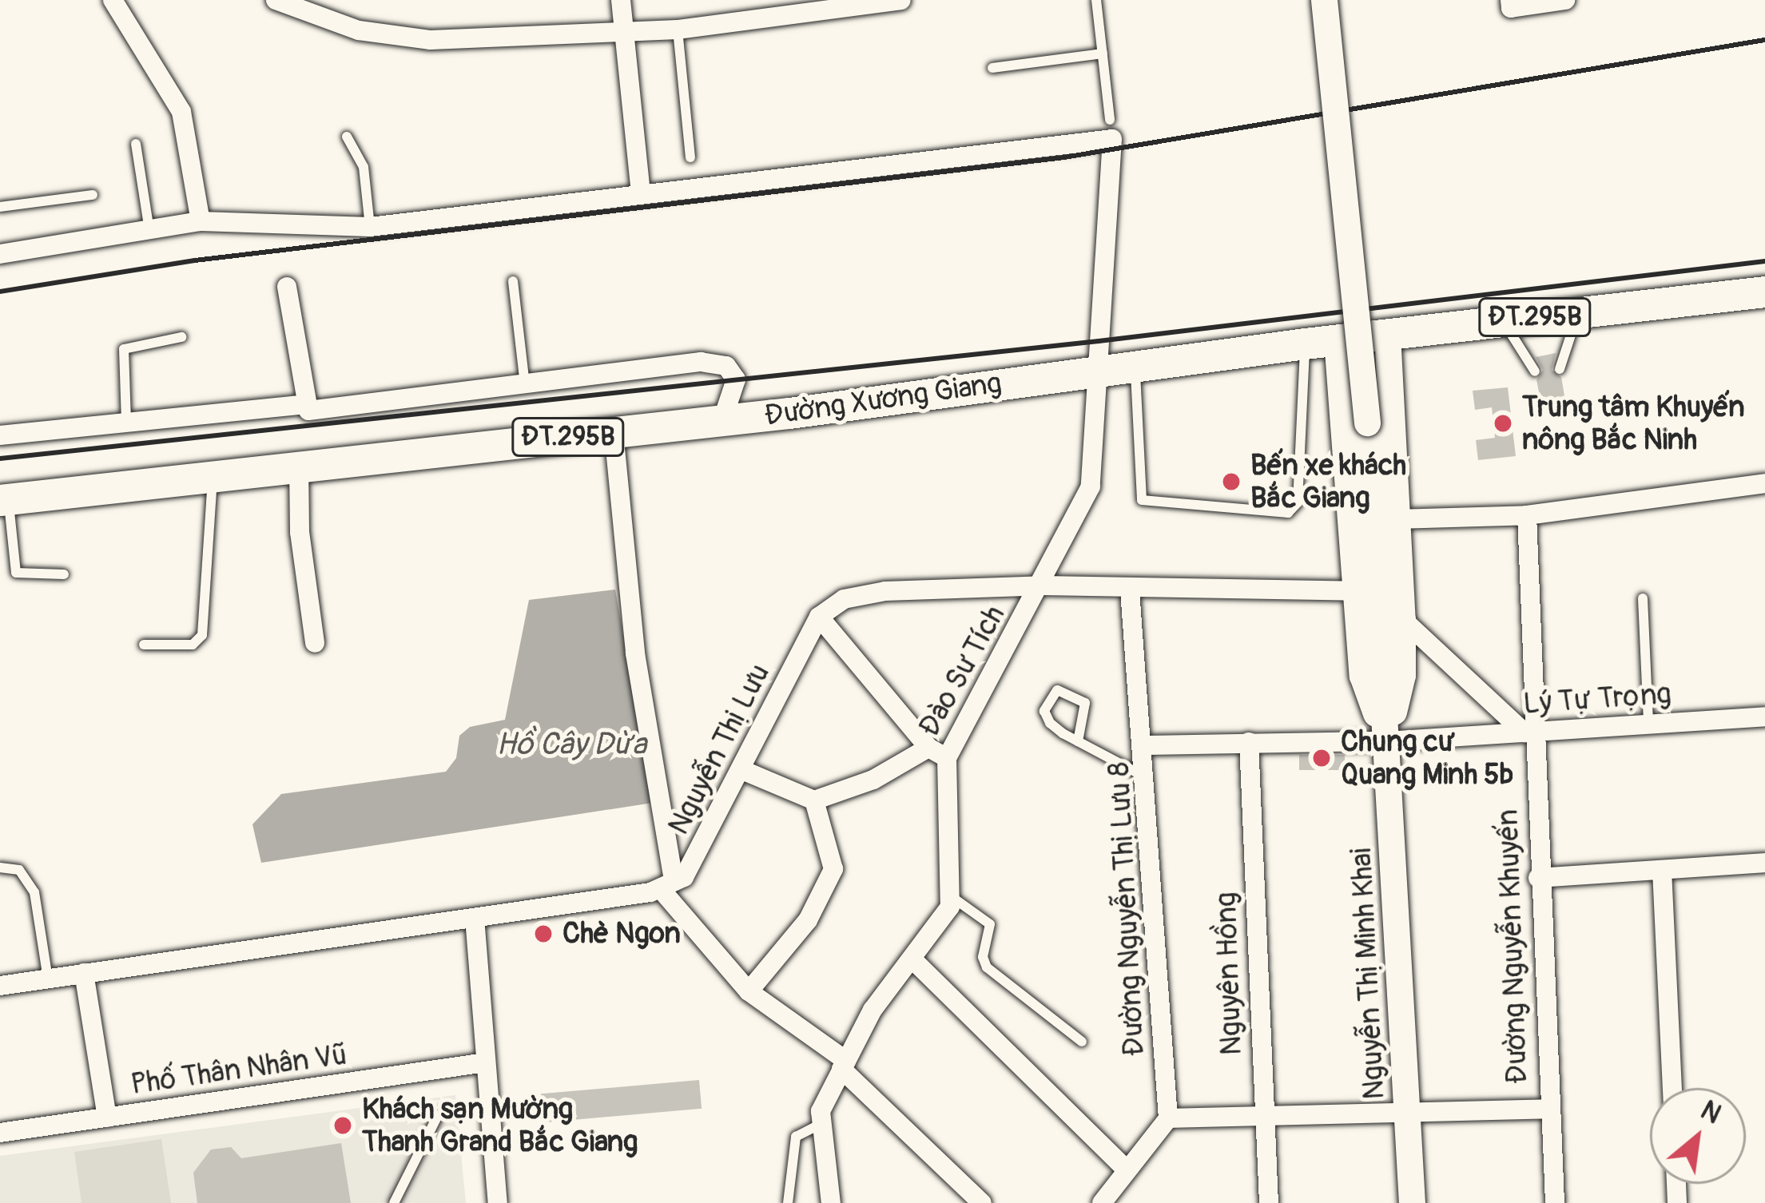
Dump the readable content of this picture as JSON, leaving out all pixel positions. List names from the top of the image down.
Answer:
{
  "streets": {
    "main road": ["ĐT.295B", "Đường Xương Giang", "Nguyễn Thị Minh Khai"],
    "street": [
      "Đào Sư Tích",
      "Lý Tự Trọng",
      "Nguyễn Thị Lưu",
      "Đường Nguyễn Thị Lưu 8",
      "Đường Nguyễn Khuyến",
      "Nguyên Hồng",
      "Phố Thân Nhân Vũ"
    ]
  },
  "crossings": [
    ["Đường Xương Giang", "Đào Sư Tích"],
    ["Lý Tự Trọng", "Đường Nguyễn Thị Lưu 8"],
    ["Lý Tự Trọng", "Đường Nguyễn Khuyến"],
    ["Lý Tự Trọng", "Nguyên Hồng"],
    ["Lý Tự Trọng", "Nguyễn Thị Minh Khai"]
  ],
  "water": ["Hồ Cây Dừa"],
  "places": [
    "Trung tâm Khuyến nông Bắc Ninh",
    "Bến xe khách Bắc Giang",
    "Chung cư Quang Minh 5b",
    "Chè Ngon",
    "Khách sạn Mường Thanh Grand Bắc Giang"
  ],
  "north": "top right"
}
